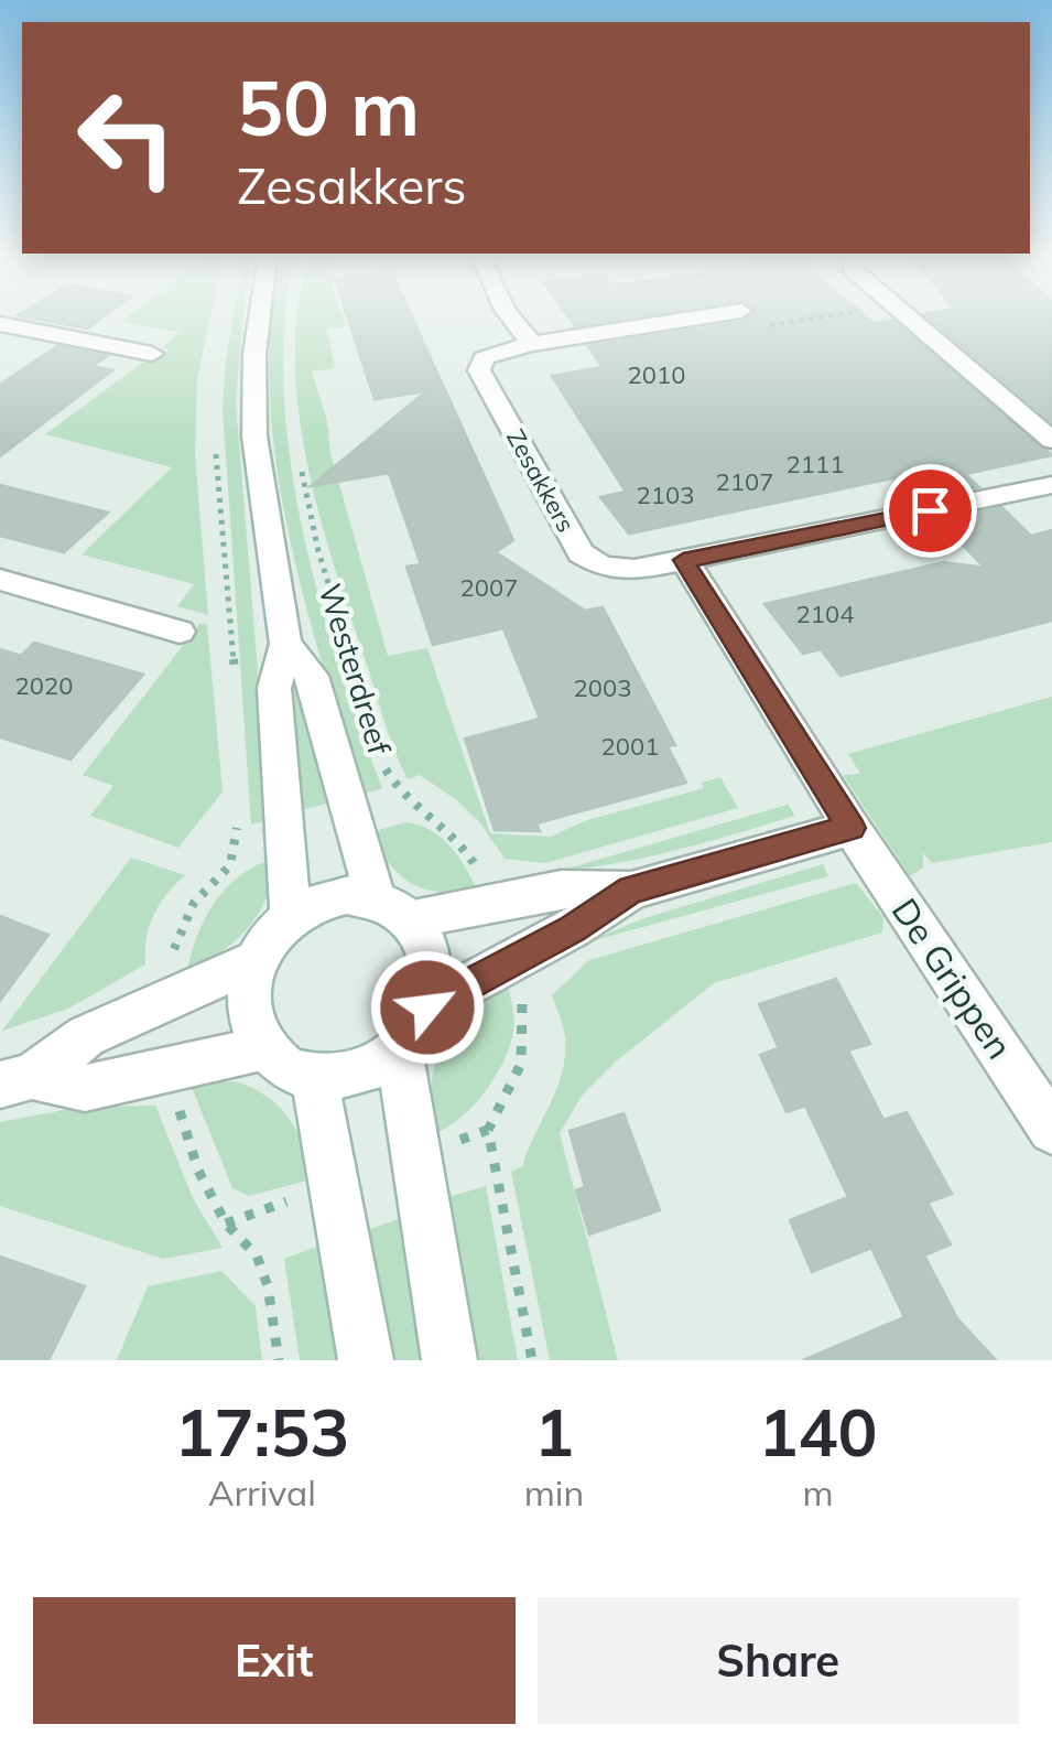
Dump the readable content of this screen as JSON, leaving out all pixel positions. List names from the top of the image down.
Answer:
{
  "streets": {
    "street": ["Zesakkers", "Westerdreef", "De Grippen"]
  },
  "house_numbers": [
    "2010",
    "2111",
    "2107",
    "2103",
    "2007",
    "2104",
    "2020",
    "2003",
    "2001"
  ],
  "page": {
    "turn": ["50 m", "Zesakkers"],
    "eta": [
      "17:53",
      "Arrival",
      "1",
      "min",
      "140",
      "m"
    ],
    "buttons": ["Exit", "Share"]
  }
}
